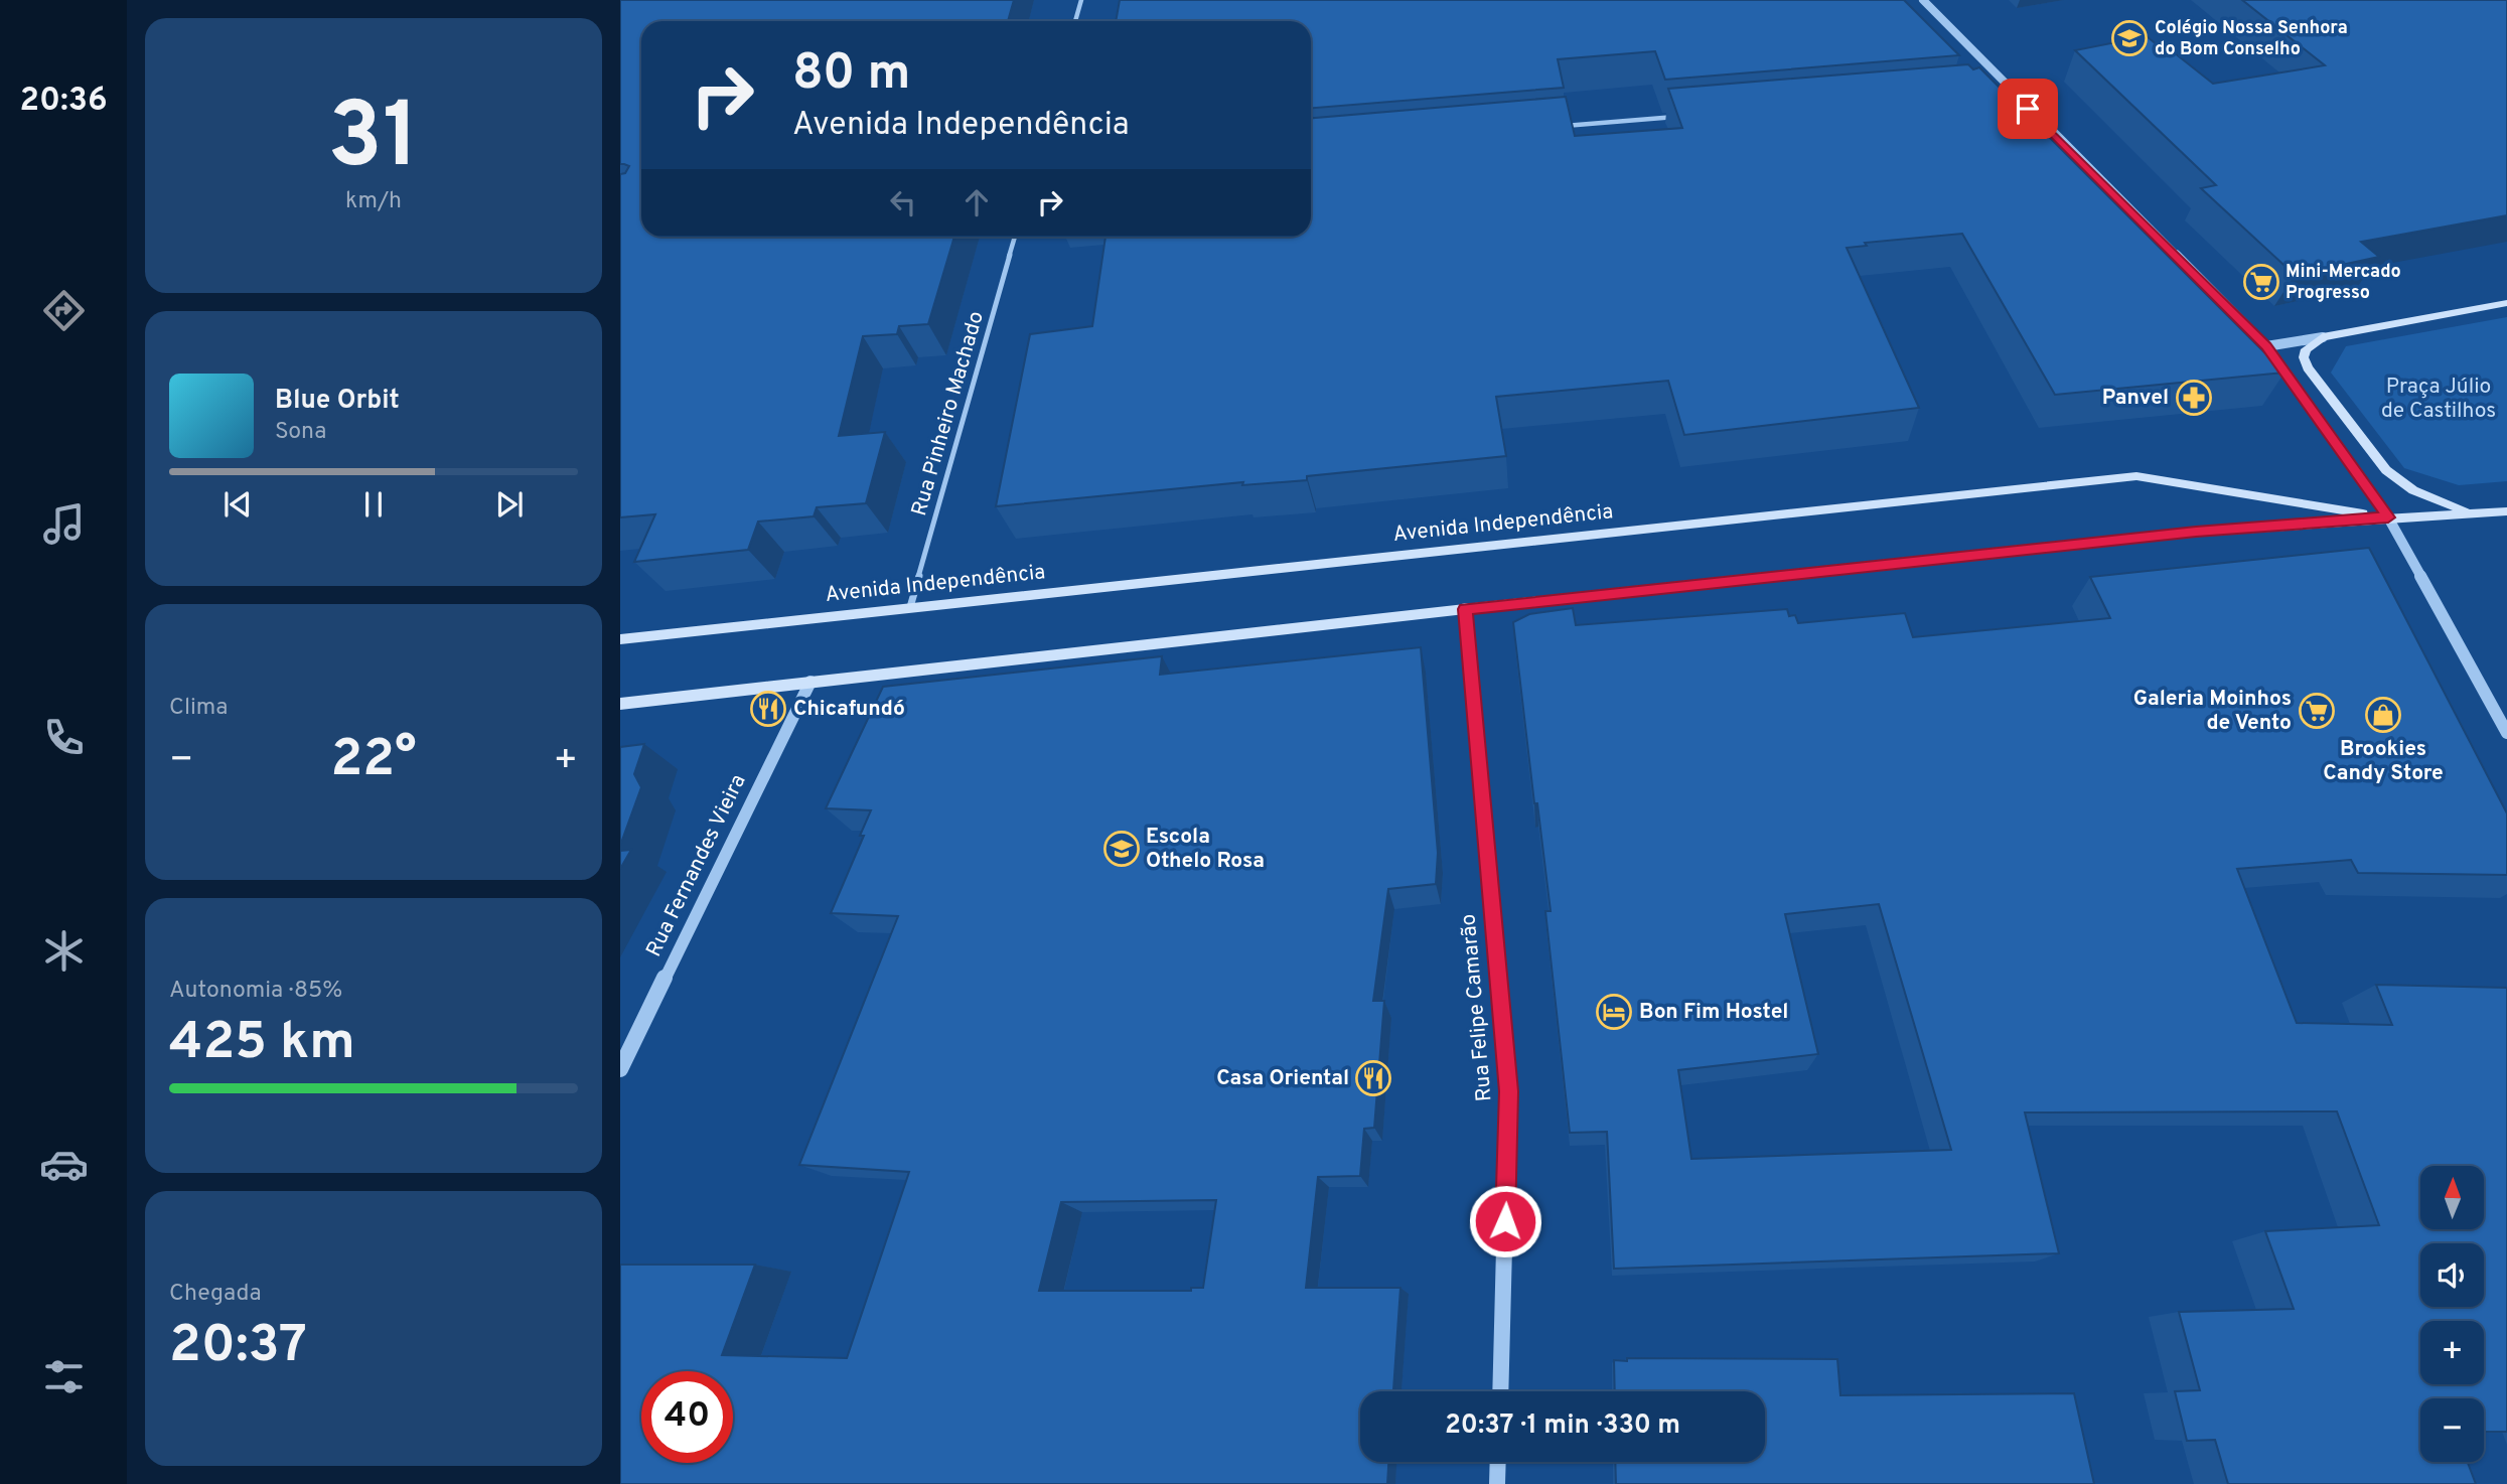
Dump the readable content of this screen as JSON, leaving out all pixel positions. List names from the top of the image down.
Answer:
{
  "streets": {
    "main road": ["Avenida Independência"],
    "street": ["Rua Pinheiro Machado", "Rua Fernandes Vieira", "Rua Felipe Camarão"]
  },
  "crossings": [
    ["Rua Pinheiro Machado", "Avenida Independência"],
    ["Avenida Independência", "Rua Fernandes Vieira"],
    ["Avenida Independência", "Rua Felipe Camarão"]
  ],
  "parks": ["Praça Júlio de Castilhos"],
  "places": {
    "school or university": ["Colégio Nossa Senhora do Bom Conselho", "Escola Othelo Rosa"],
    "supermarket": ["Mini-Mercado Progresso", "Galeria Moinhos de Vento"],
    "pharmacy": ["Panvel"],
    "restaurant": ["Chicafundó", "Casa Oriental"],
    "shop": ["Brookies Candy Store"],
    "hotel": ["Bon Fim Hostel"]
  },
  "north": "top",
  "page": {
    "tabs": "20:36",
    "tile": [
      ["31", "km/h"],
      "Clima",
      ["Autonomia · 85%", "425 km"],
      ["Chegada", "20:37"]
    ],
    "turn": ["80 m", "Avenida Independência"],
    "song": ["Blue Orbit", "Sona"],
    "heat": ["−", "22°", "+"],
    "map_buttons": ["+", "−"],
    "limit": "40",
    "trip": "20:37 · 1 min · 330 m"
  }
}
